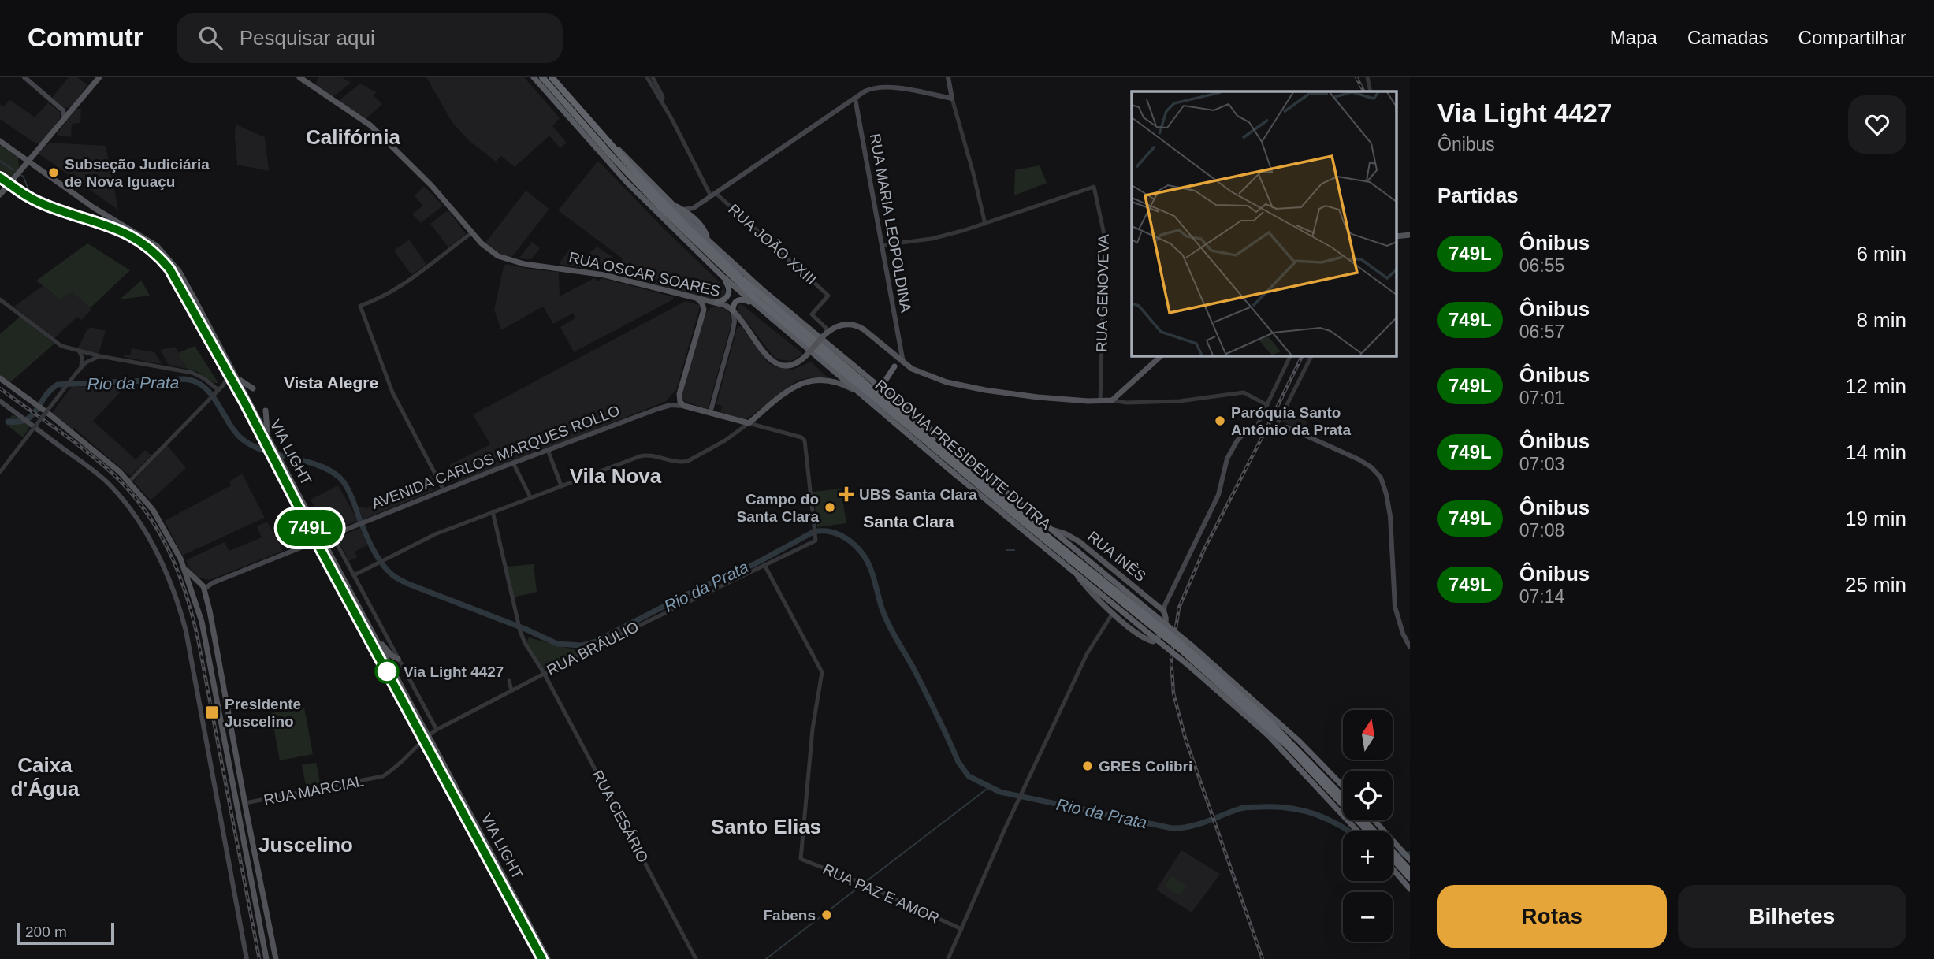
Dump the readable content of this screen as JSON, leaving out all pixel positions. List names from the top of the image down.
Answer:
{
  "streets": {
    "highway": ["RUA MARIA LEOPOLDINA", "RODOVIA PRESIDENTE DUTRA"],
    "main road": [
      "RUA OSCAR SOARES",
      "VIA LIGHT",
      "AVENIDA CARLOS MARQUES ROLLO",
      "RUA INÊS"
    ],
    "street": [
      "RUA JOÃO XXIII",
      "RUA GENOVEVA",
      "RUA BRÁULIO",
      "RUA MARCIAL",
      "RUA CESÁRIO",
      "RUA PAZ E AMOR"
    ]
  },
  "crossings": [
    ["RUA JOÃO XXIII", "RUA OSCAR SOARES"],
    ["RUA BRÁULIO", "RUA MARCIAL"],
    ["RUA BRÁULIO", "RUA CESÁRIO"],
    ["RUA BRÁULIO", "RUA PAZ E AMOR"]
  ],
  "districts": [
    "Califórnia",
    "Vista Alegre",
    "Vila Nova",
    "Santa Clara",
    "Caixa d'Água",
    "Santo Elias",
    "Juscelino"
  ],
  "water": ["Rio da Prata"],
  "places": {
    "other": [
      "Subseção Judiciária de Nova Iguaçu",
      "Paróquia Santo Antônio da Prata",
      "Campo do Santa Clara",
      "Via Light 4427",
      "GRES Colibri",
      "Fabens"
    ],
    "health": ["UBS Santa Clara"],
    "transit": ["Presidente Juscelino"]
  },
  "lines": ["bus line 749L"],
  "scale_bar": "200 m",
  "north": "top",
  "page": {
    "header": "Commutr",
    "search": "Pesquisar aqui",
    "nav": ["Mapa", "Camadas", "Compartilhar"],
    "on_map": "749L",
    "heading": [
      ["Via Light 4427", "Ônibus"],
      "Partidas"
    ],
    "list": [
      {
        "mark": "749L",
        "name": "Ônibus",
        "note": "06:55",
        "value": "6 min"
      },
      {
        "mark": "749L",
        "name": "Ônibus",
        "note": "06:57",
        "value": "8 min"
      },
      {
        "mark": "749L",
        "name": "Ônibus",
        "note": "07:01",
        "value": "12 min"
      },
      {
        "mark": "749L",
        "name": "Ônibus",
        "note": "07:03",
        "value": "14 min"
      },
      {
        "mark": "749L",
        "name": "Ônibus",
        "note": "07:08",
        "value": "19 min"
      },
      {
        "mark": "749L",
        "name": "Ônibus",
        "note": "07:14",
        "value": "25 min"
      }
    ],
    "map_buttons": ["+", "−"],
    "buttons": ["Rotas", "Bilhetes"],
    "scale": "200 m"
  }
}
